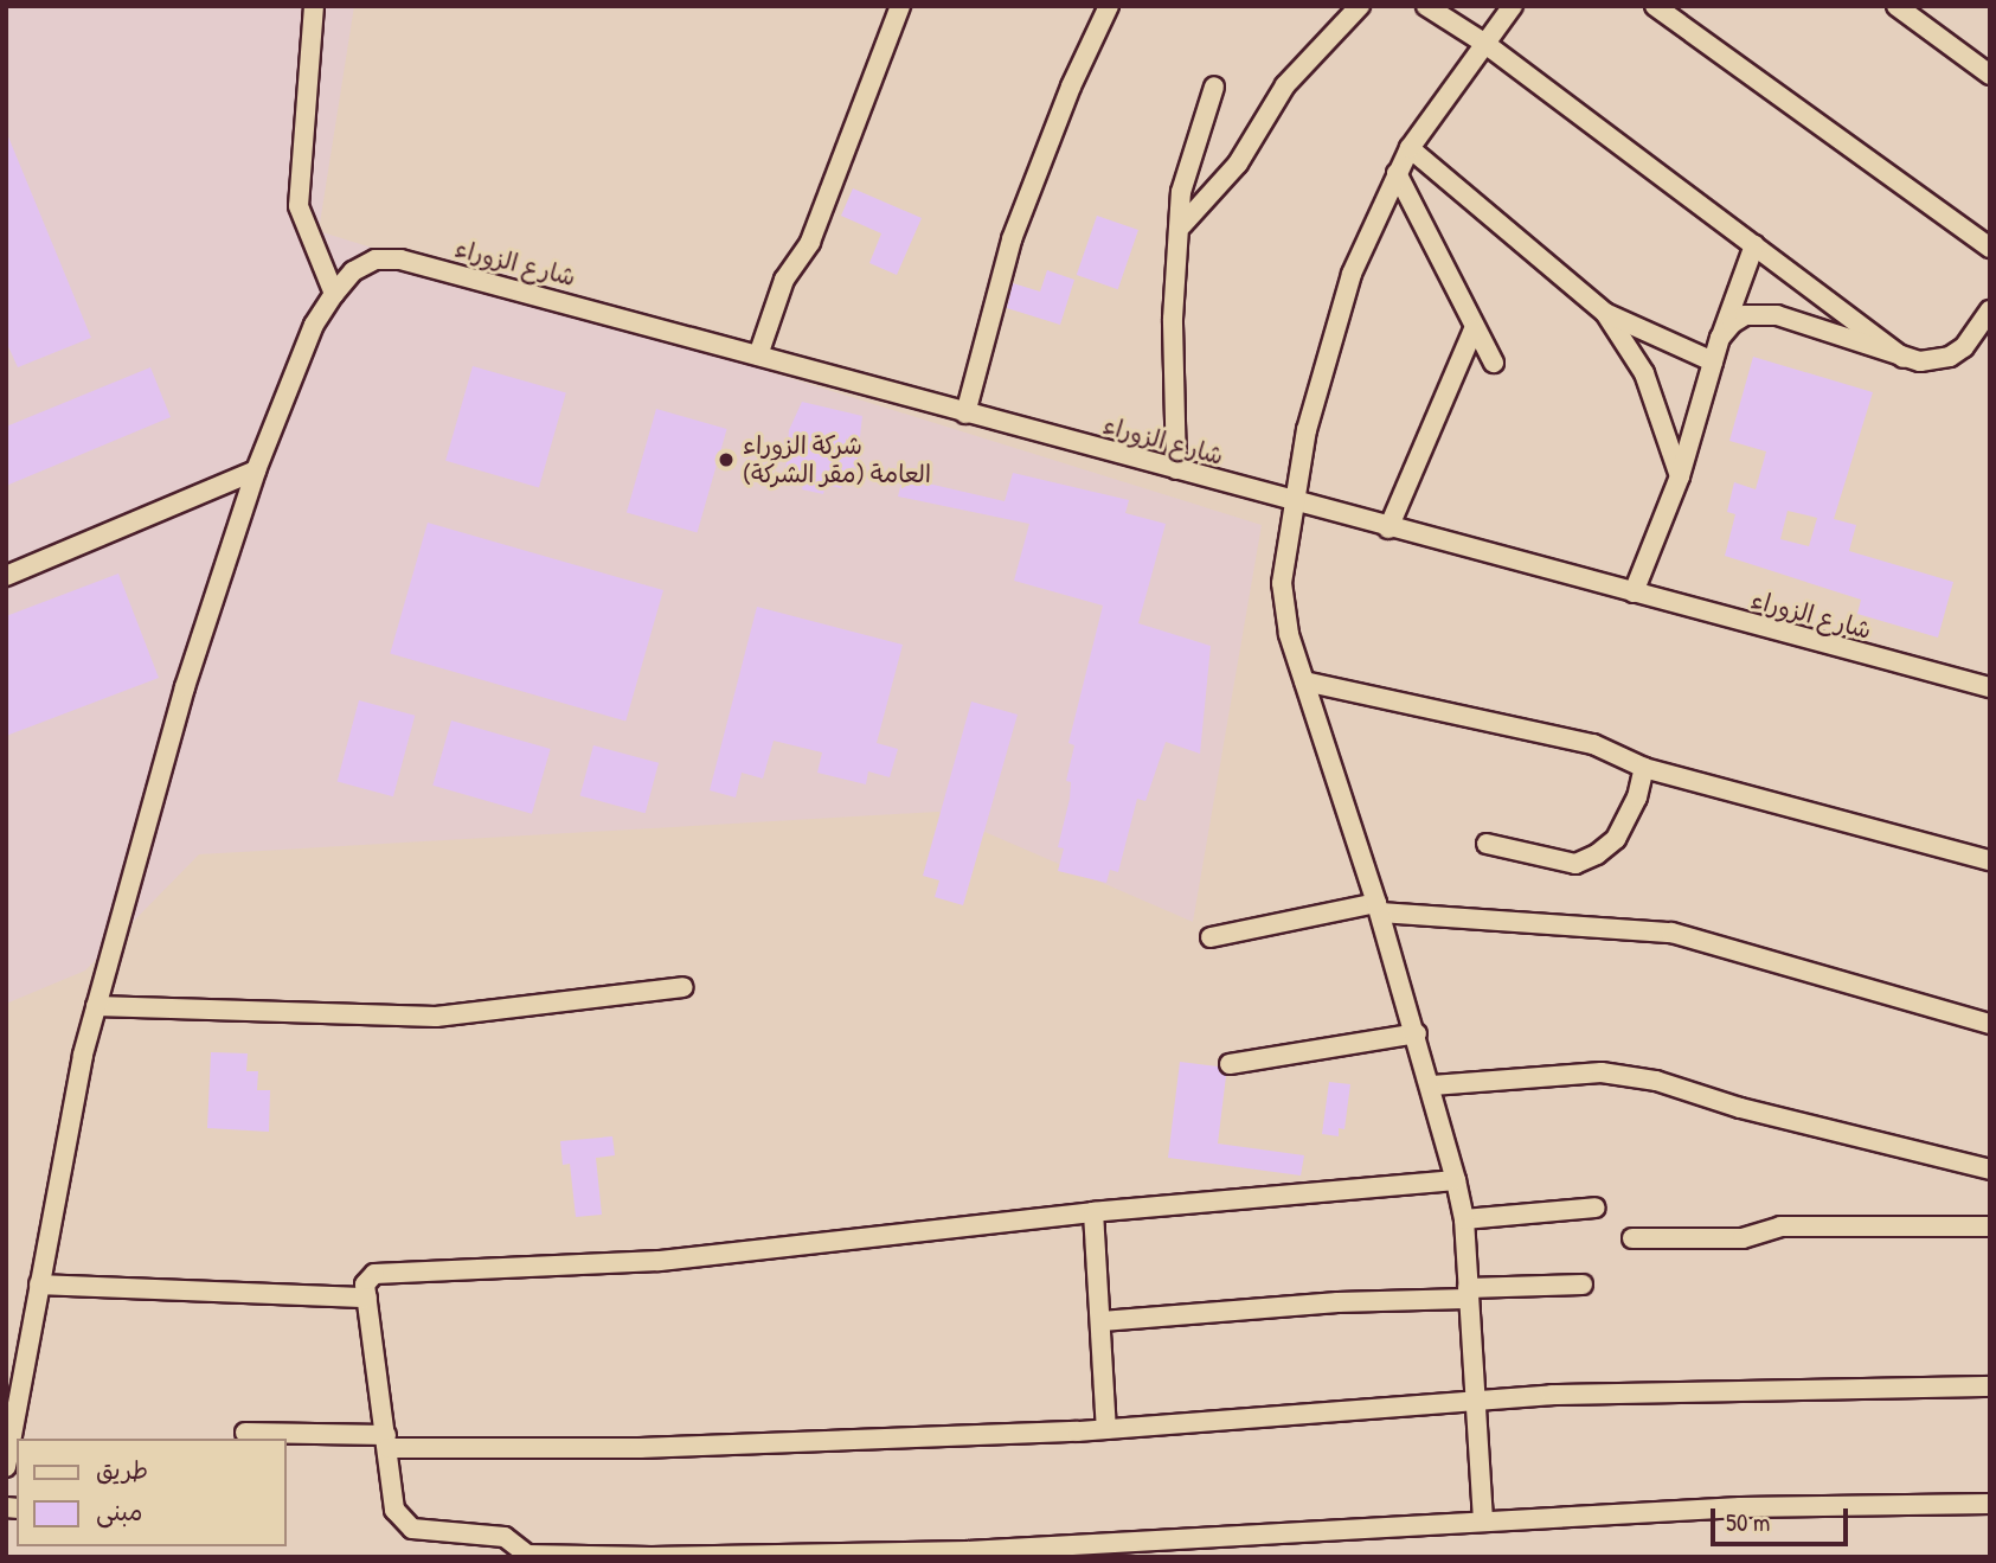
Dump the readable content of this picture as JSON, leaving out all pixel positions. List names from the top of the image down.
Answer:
{
  "streets": {
    "street": ["شارع الزوراء"]
  },
  "places": ["شركة الزوراء العامة (مقر الشركة)"],
  "legend": ["طريق", "مبنى"],
  "scale_bar": "50 m"
}
